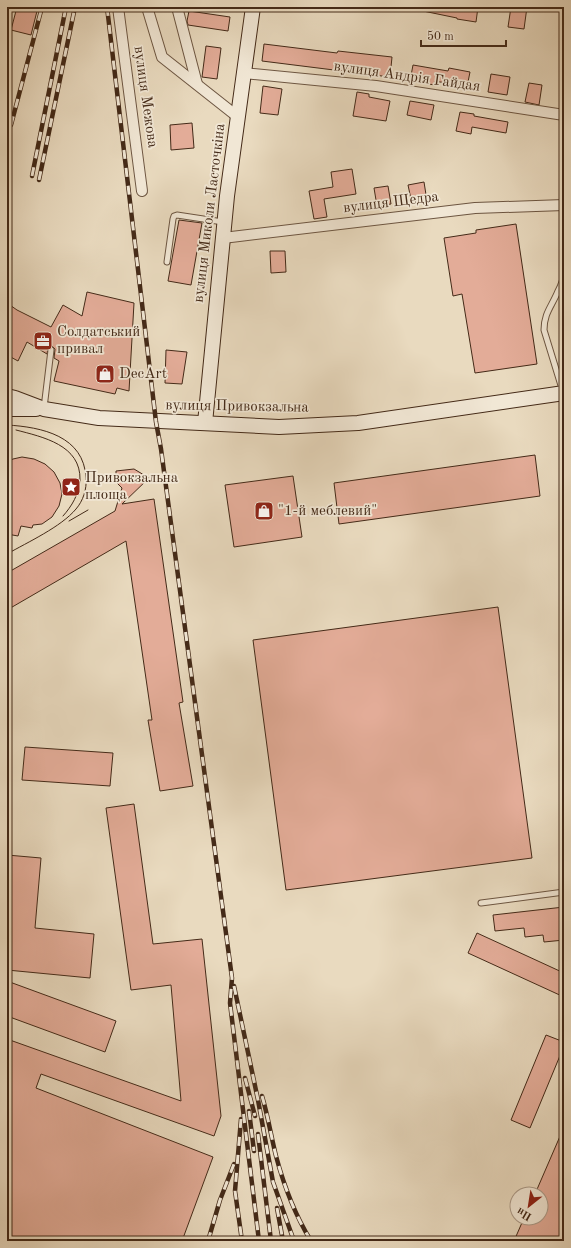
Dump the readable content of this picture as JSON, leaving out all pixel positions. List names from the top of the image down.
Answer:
{
  "streets": {
    "main road": ["вулиця Миколи Ласточкіна", "вулиця Привокзальна"],
    "street": ["вулиця Андрія Гайдая", "вулиця Межова", "вулиця Щедра"]
  },
  "crossings": [
    ["вулиця Андрія Гайдая", "вулиця Миколи Ласточкіна"],
    ["вулиця Щедра", "вулиця Миколи Ласточкіна"],
    ["вулиця Миколи Ласточкіна", "вулиця Привокзальна"]
  ],
  "places": {
    "office": ["Солдатський привал"],
    "shop": ["DecArt", "\"1-й меблевий\""],
    "place": ["Привокзальна площа"]
  },
  "scale_bar": "50 m",
  "north": "bottom left"
}
